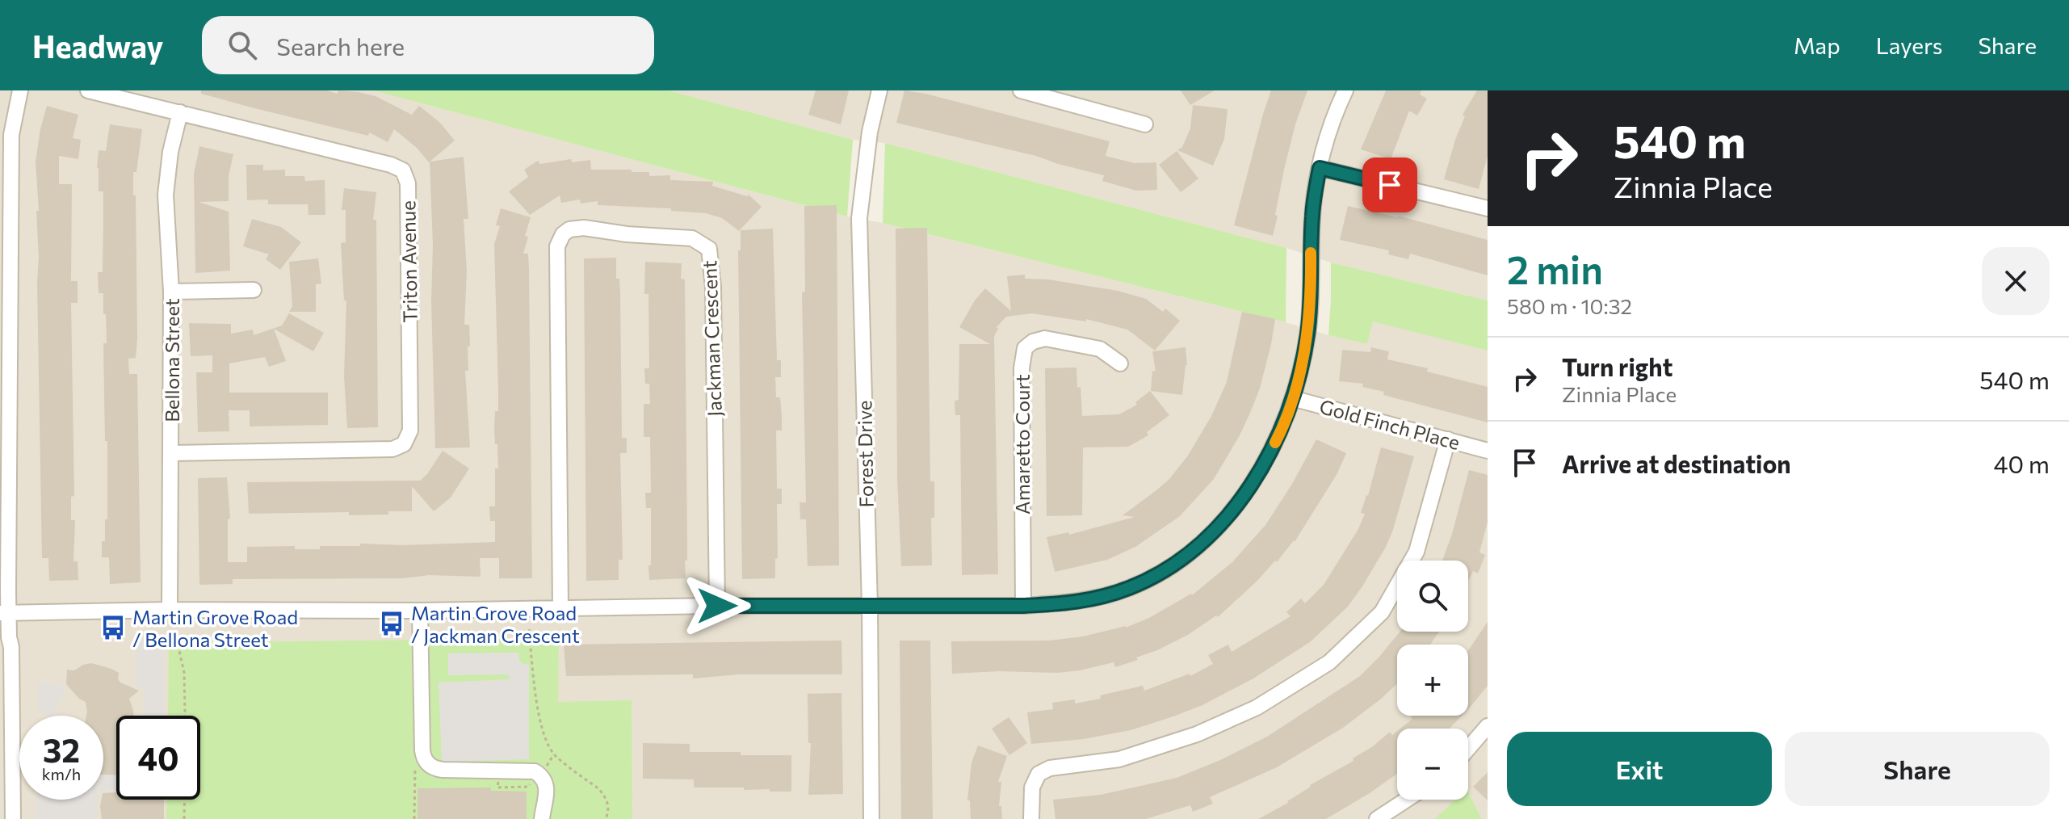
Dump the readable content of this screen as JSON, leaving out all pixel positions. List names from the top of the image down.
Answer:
{
  "streets": {
    "street": [
      "Triton Avenue",
      "Jackman Crescent",
      "Bellona Street",
      "Gold Finch Place",
      "Amaretto Court",
      "Forest Drive"
    ]
  },
  "crossings": [
    ["Triton Avenue", "Bellona Street"]
  ],
  "places": {
    "bus stop": ["Martin Grove Road / Jackman Crescent", "Martin Grove Road / Bellona Street"]
  },
  "page": {
    "header": "Headway",
    "search": "Search here",
    "nav": ["Map", "Layers", "Share"],
    "turn": ["540 m", "Zinnia Place"],
    "heading": ["2 min", "580 m · 10:32"],
    "list": [
      {
        "name": "Turn right",
        "note": "Zinnia Place",
        "value": "540 m"
      },
      {
        "name": "Arrive at destination",
        "value": "40 m"
      }
    ],
    "map_buttons": ["+", "−"],
    "speed": "32 km/h",
    "limit": "40",
    "buttons": ["Exit", "Share"]
  }
}
